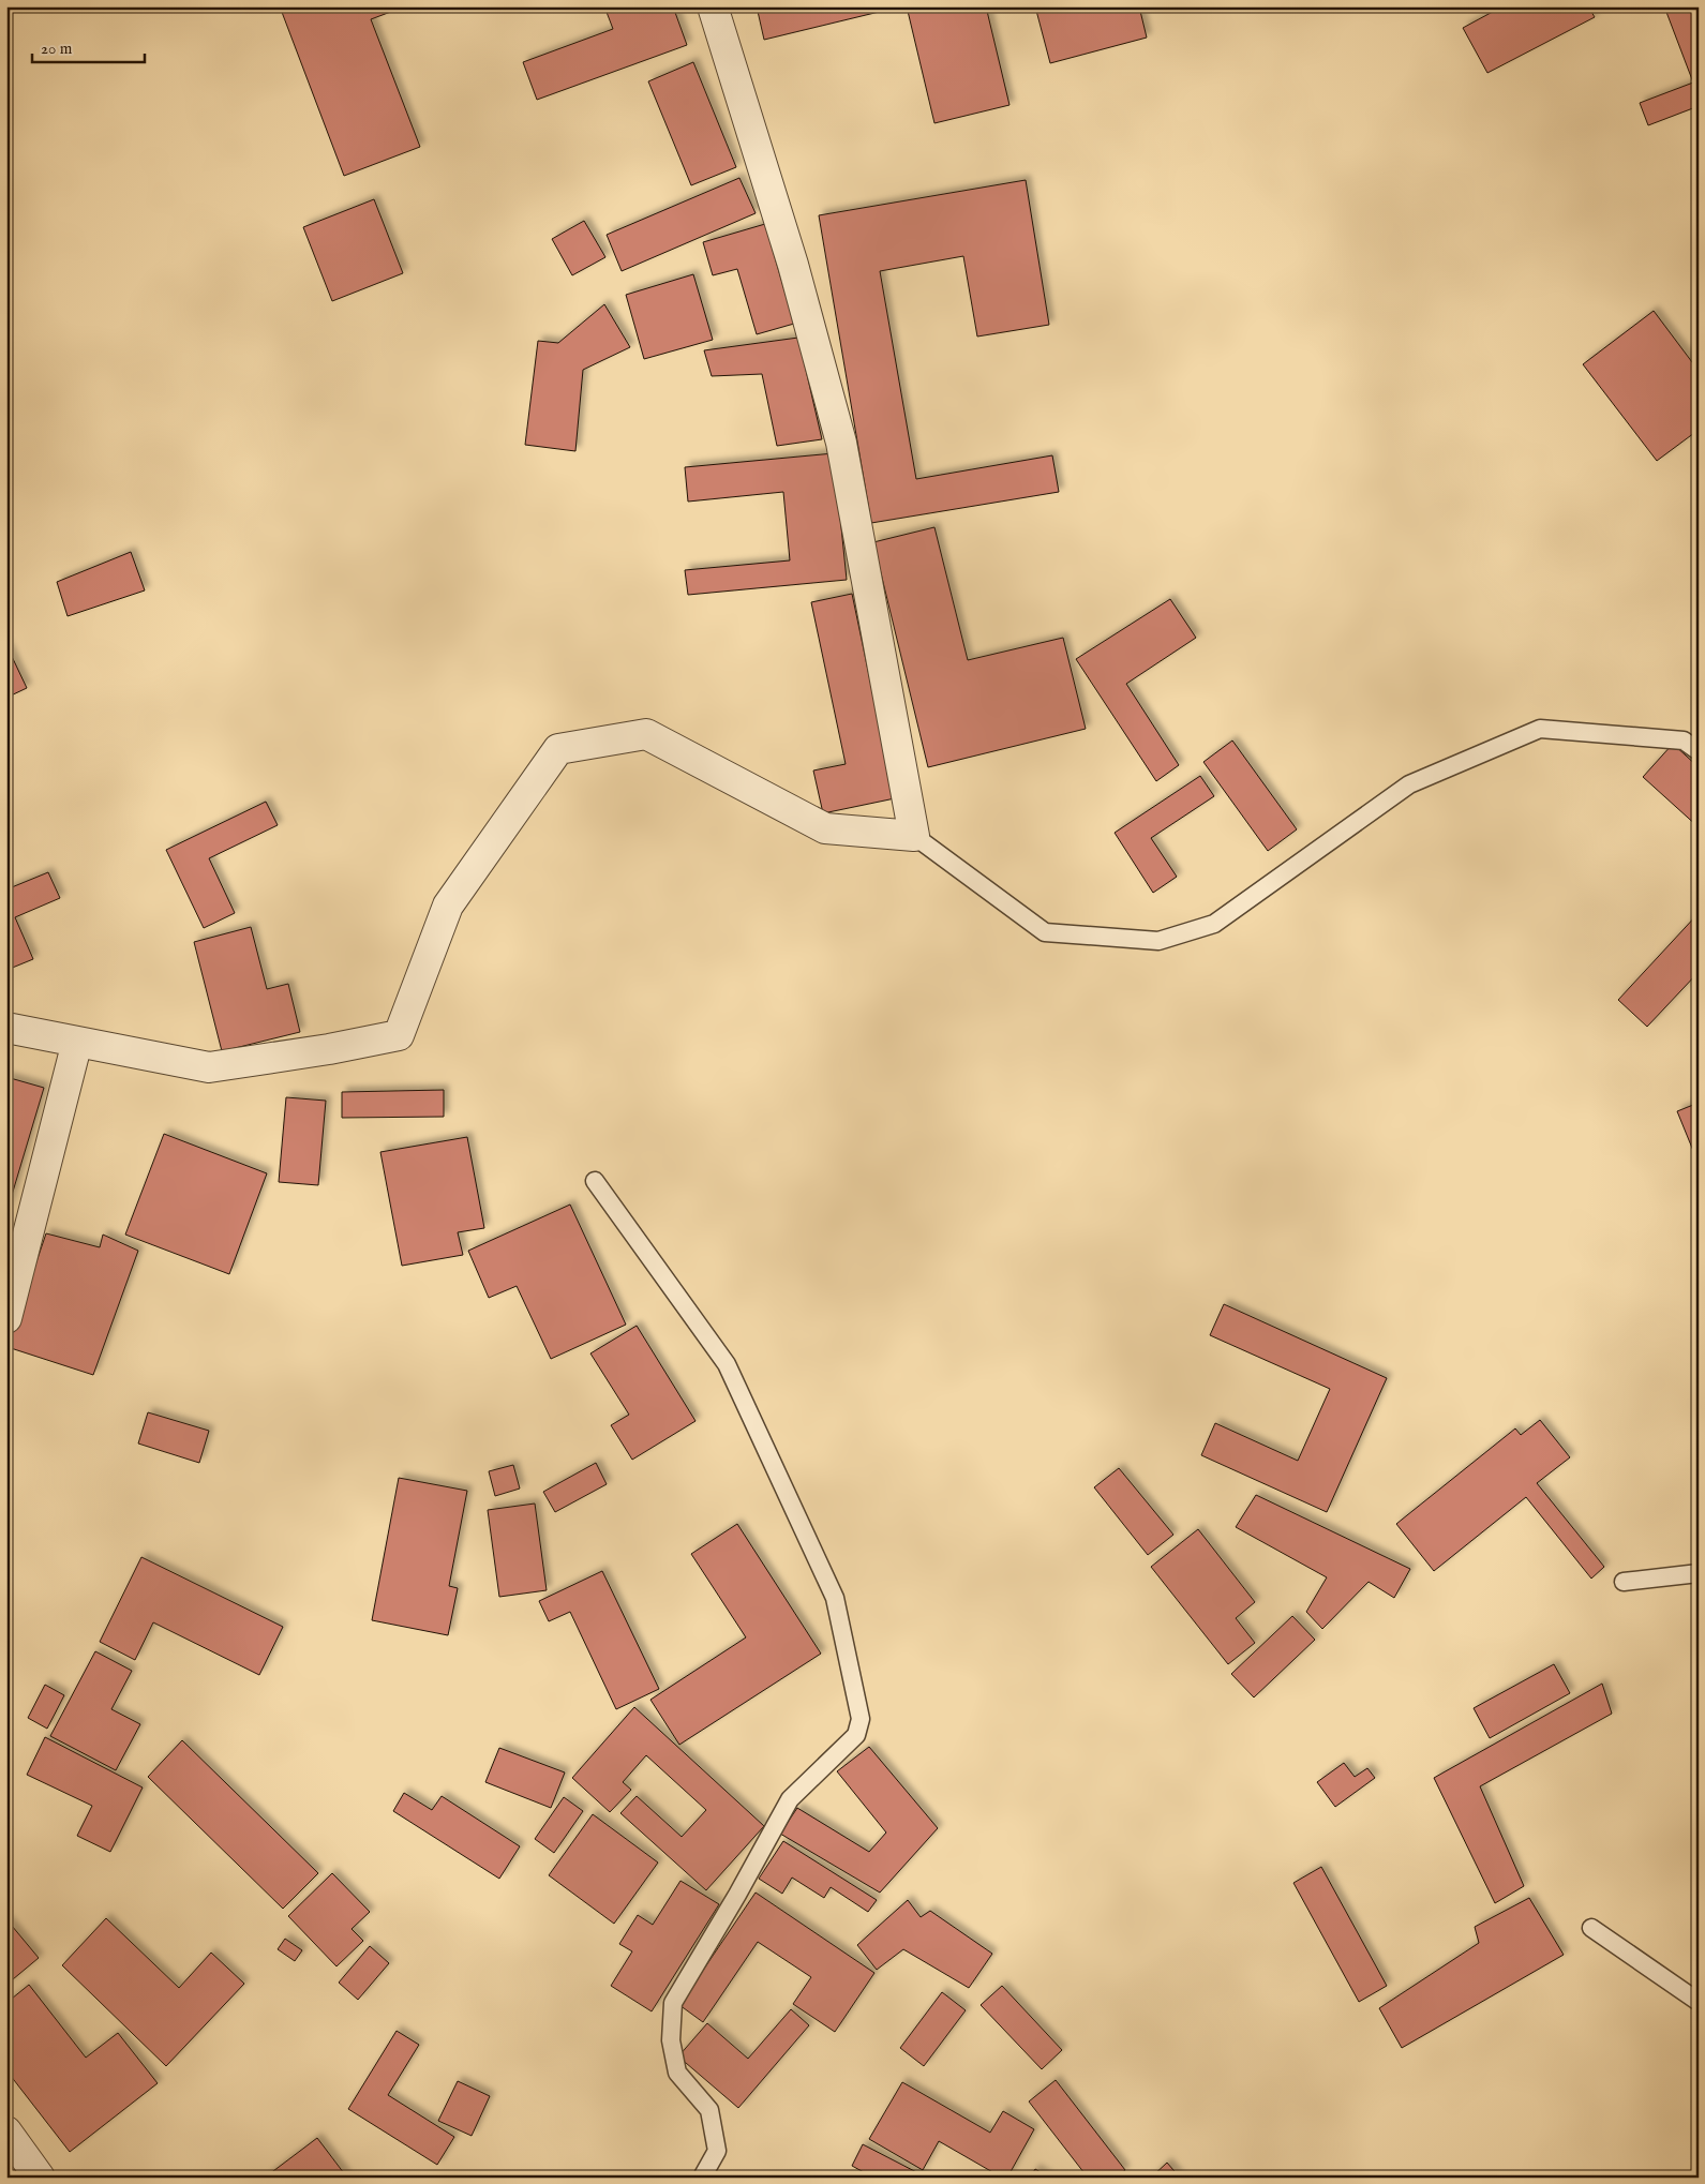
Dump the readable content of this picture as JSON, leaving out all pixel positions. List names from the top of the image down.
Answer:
{
  "scale_bar": "20 m"
}
